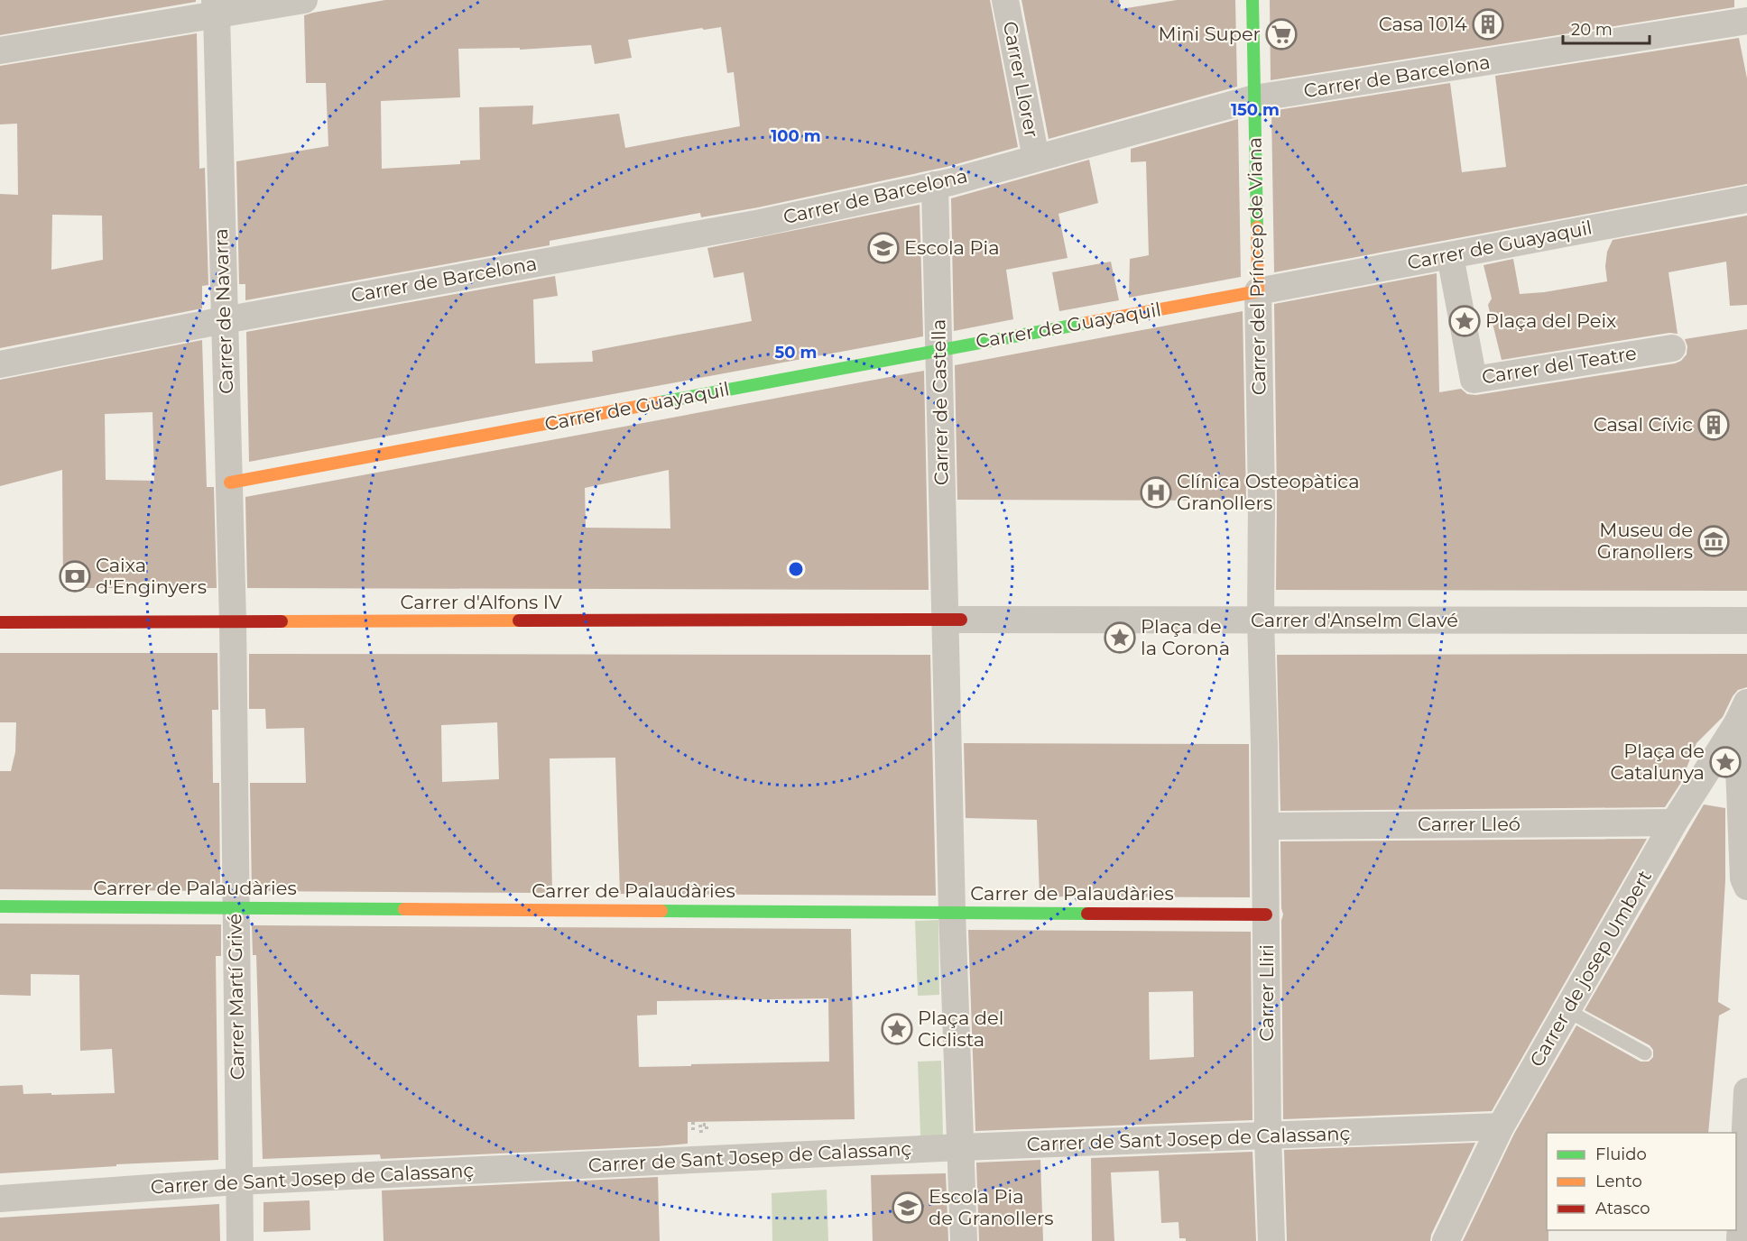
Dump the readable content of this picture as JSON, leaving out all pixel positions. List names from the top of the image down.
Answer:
{
  "streets": {
    "street": [
      "Carrer de Barcelona",
      "Carrer Llorer",
      "Carrer de Guayaquil",
      "Carrer del Príncep de Viana",
      "Carrer de Navarra",
      "Carrer del Teatre",
      "Carrer de Castella",
      "Carrer d'Alfons IV",
      "Carrer d'Anselm Clavé",
      "Carrer Lleó",
      "Carrer de Palaudàries",
      "Carrer de josep Umbert",
      "Carrer Lliri",
      "Carrer Martí Grivé",
      "Carrer de Sant Josep de Calassanç"
    ]
  },
  "crossings": [
    ["Carrer de Barcelona", "Carrer Llorer"],
    ["Carrer de Barcelona", "Carrer del Príncep de Viana"],
    ["Carrer de Barcelona", "Carrer de Navarra"],
    ["Carrer de Barcelona", "Carrer de Castella"],
    ["Carrer de Guayaquil", "Carrer del Príncep de Viana"],
    ["Carrer de Guayaquil", "Carrer de Navarra"],
    ["Carrer de Guayaquil", "Carrer del Teatre"],
    ["Carrer de Guayaquil", "Carrer de Castella"],
    ["Carrer del Príncep de Viana", "Carrer d'Anselm Clavé"],
    ["Carrer del Príncep de Viana", "Carrer Lliri"],
    ["Carrer de Navarra", "Carrer d'Alfons IV"],
    ["Carrer de Navarra", "Carrer Martí Grivé"],
    ["Carrer de Castella", "Carrer d'Alfons IV"],
    ["Carrer de Castella", "Carrer d'Anselm Clavé"],
    ["Carrer de Castella", "Carrer de Palaudàries"],
    ["Carrer de Castella", "Carrer de Sant Josep de Calassanç"],
    ["Carrer d'Alfons IV", "Carrer d'Anselm Clavé"],
    ["Carrer d'Alfons IV", "Carrer Martí Grivé"],
    ["Carrer d'Anselm Clavé", "Carrer Lliri"],
    ["Carrer Lleó", "Carrer de josep Umbert"],
    ["Carrer Lleó", "Carrer Lliri"],
    ["Carrer de Palaudàries", "Carrer Lliri"],
    ["Carrer de Palaudàries", "Carrer Martí Grivé"],
    ["Carrer de josep Umbert", "Carrer de Sant Josep de Calassanç"],
    ["Carrer Lliri", "Carrer de Sant Josep de Calassanç"],
    ["Carrer Martí Grivé", "Carrer de Sant Josep de Calassanç"]
  ],
  "places": {
    "building": ["Casa 1014", "Casal Cívic"],
    "supermarket": ["Mini Super"],
    "school or university": ["Escola Pia", "Escola Pia de Granollers"],
    "place": [
      "Plaça del Peix",
      "Plaça de la Corona",
      "Plaça de Catalunya",
      "Plaça del Ciclista"
    ],
    "hospital": ["Clínica Osteopàtica Granollers"],
    "museum": ["Museu de Granollers"],
    "bank": ["Caixa d'Enginyers"]
  },
  "legend": ["Fluido", "Lento", "Atasco"],
  "scale_bar": "20 m",
  "rings": ["150 m", "100 m", "50 m"]
}
